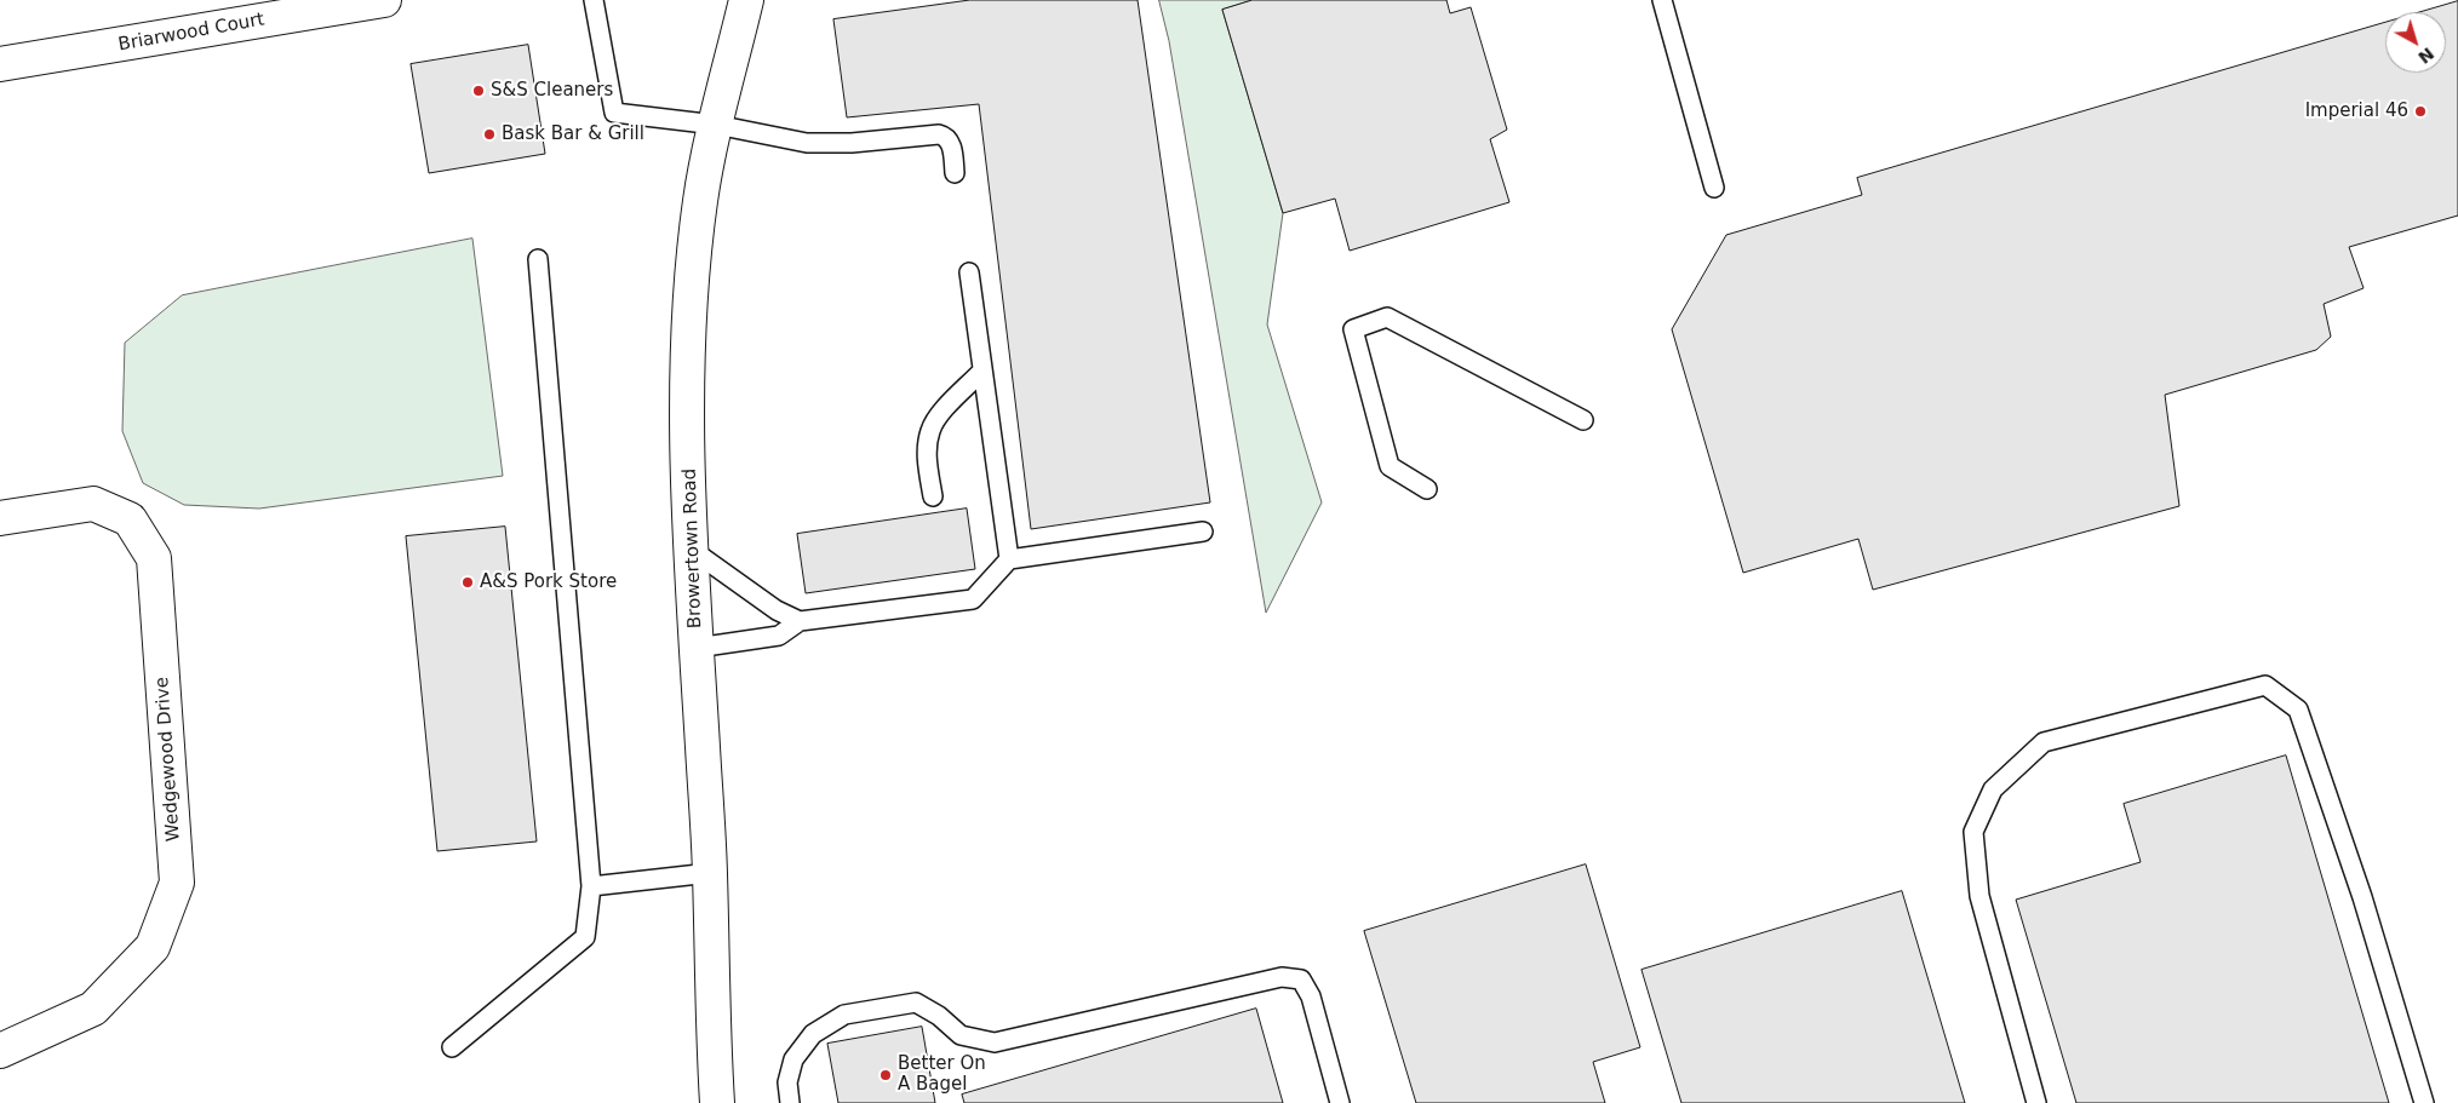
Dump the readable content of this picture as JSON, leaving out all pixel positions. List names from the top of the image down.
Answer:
{
  "streets": {
    "street": ["Briarwood Court", "Browertown Road", "Wedgewood Drive"]
  },
  "places": [
    "S&S Cleaners",
    "Imperial 46",
    "Bask Bar & Grill",
    "A&S Pork Store",
    "Better On A Bagel"
  ],
  "north": "bottom right"
}
